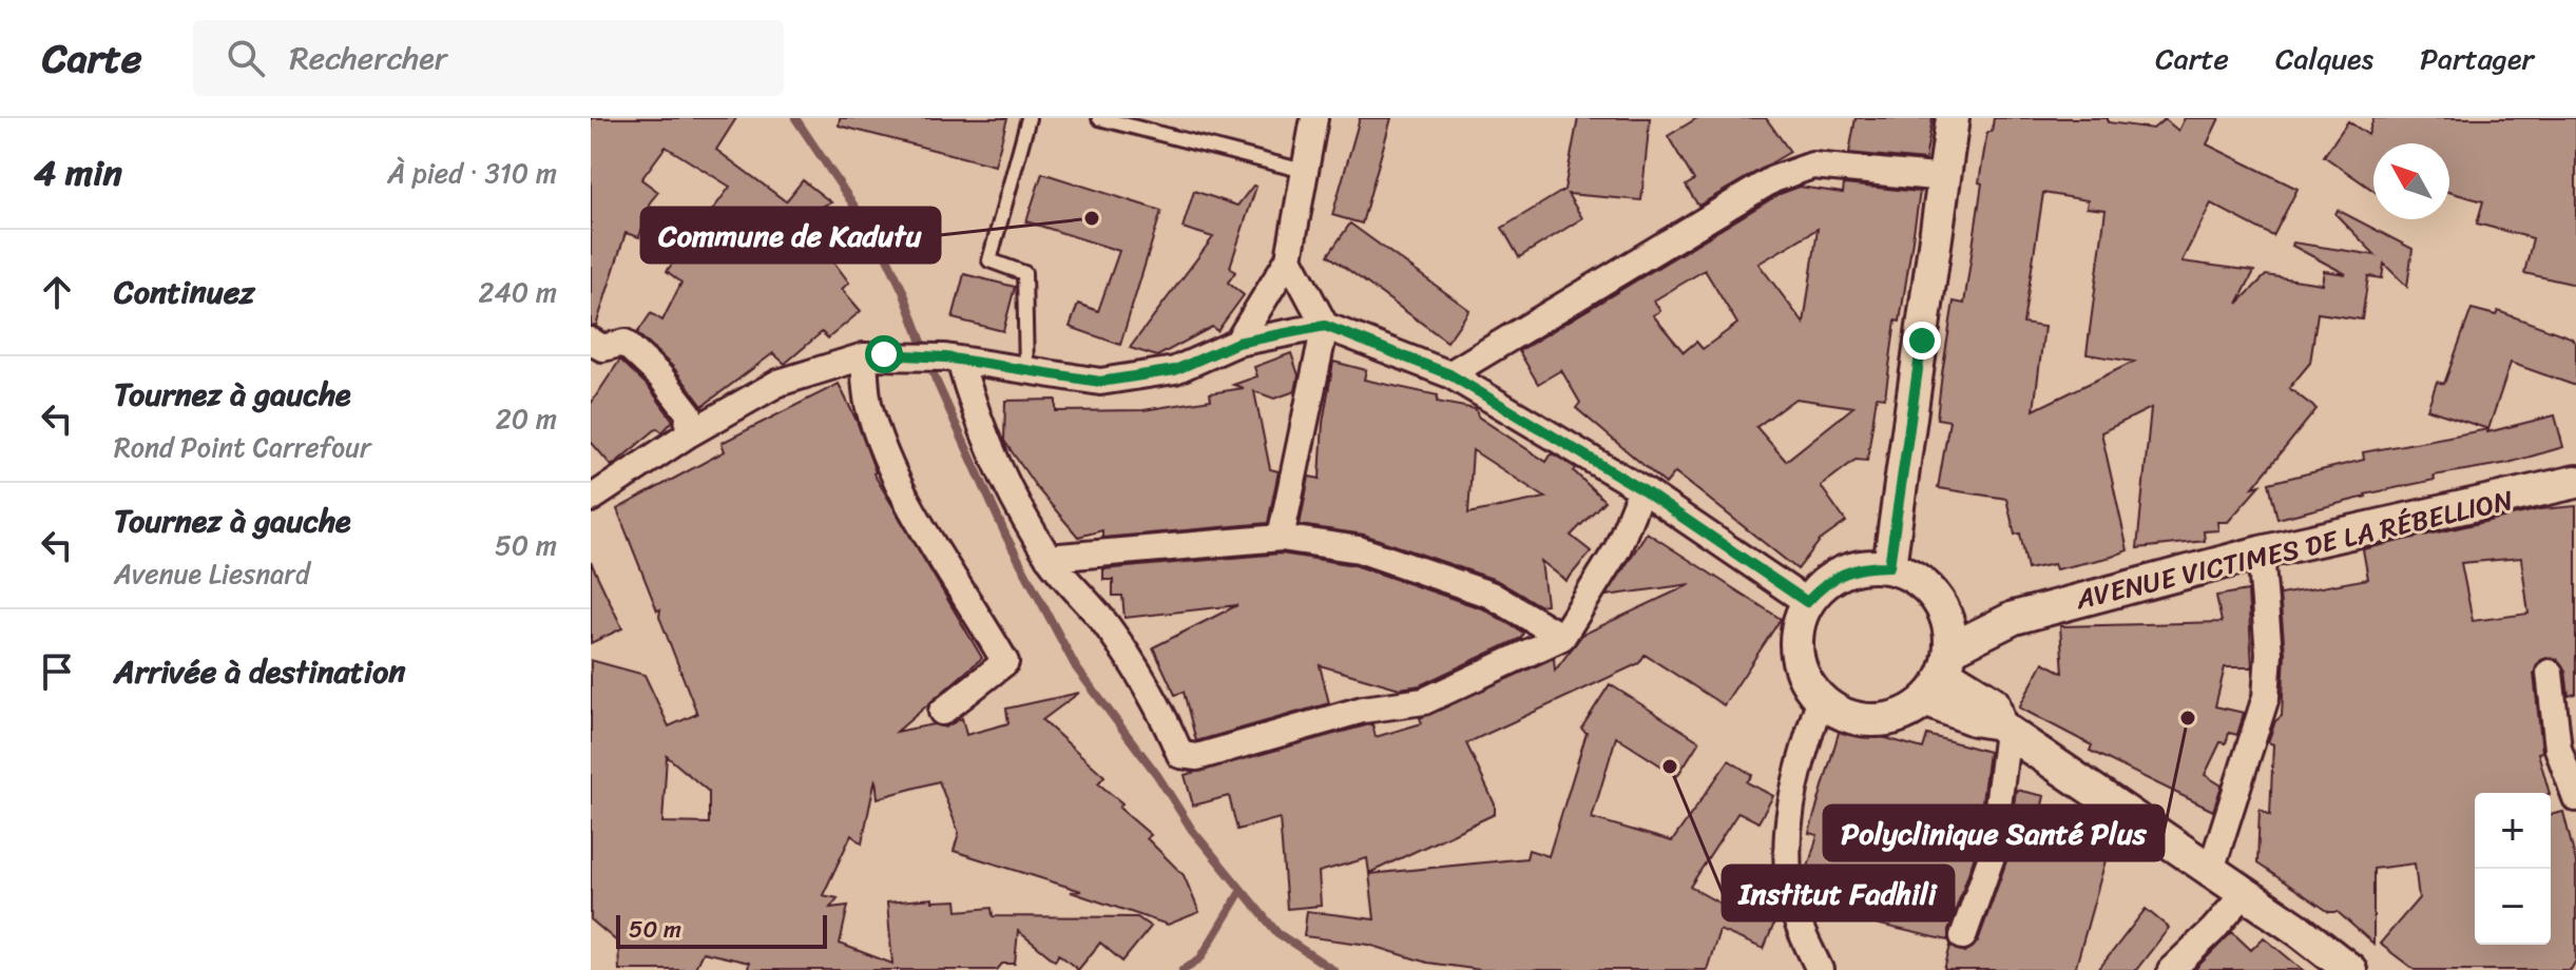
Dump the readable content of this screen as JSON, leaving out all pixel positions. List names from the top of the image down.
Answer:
{
  "streets": {
    "street": ["AVENUE VICTIMES DE LA RÉBELLION"]
  },
  "places": ["Commune de Kadutu", "Polyclinique Santé Plus", "Institut Fadhili"],
  "scale_bar": "50 m",
  "north": "top left",
  "page": {
    "header": "Carte",
    "search": "Rechercher",
    "nav": ["Carte", "Calques", "Partager"],
    "heading": ["4 min", "À pied · 310 m"],
    "list": [
      ["Continuez", "240 m"],
      ["Tournez à gauche", "Rond Point Carrefour", "20 m"],
      ["Tournez à gauche", "Avenue Liesnard", "50 m"],
      "Arrivée à destination"
    ],
    "map_buttons": ["+", "−"],
    "scale": "50 m"
  }
}
